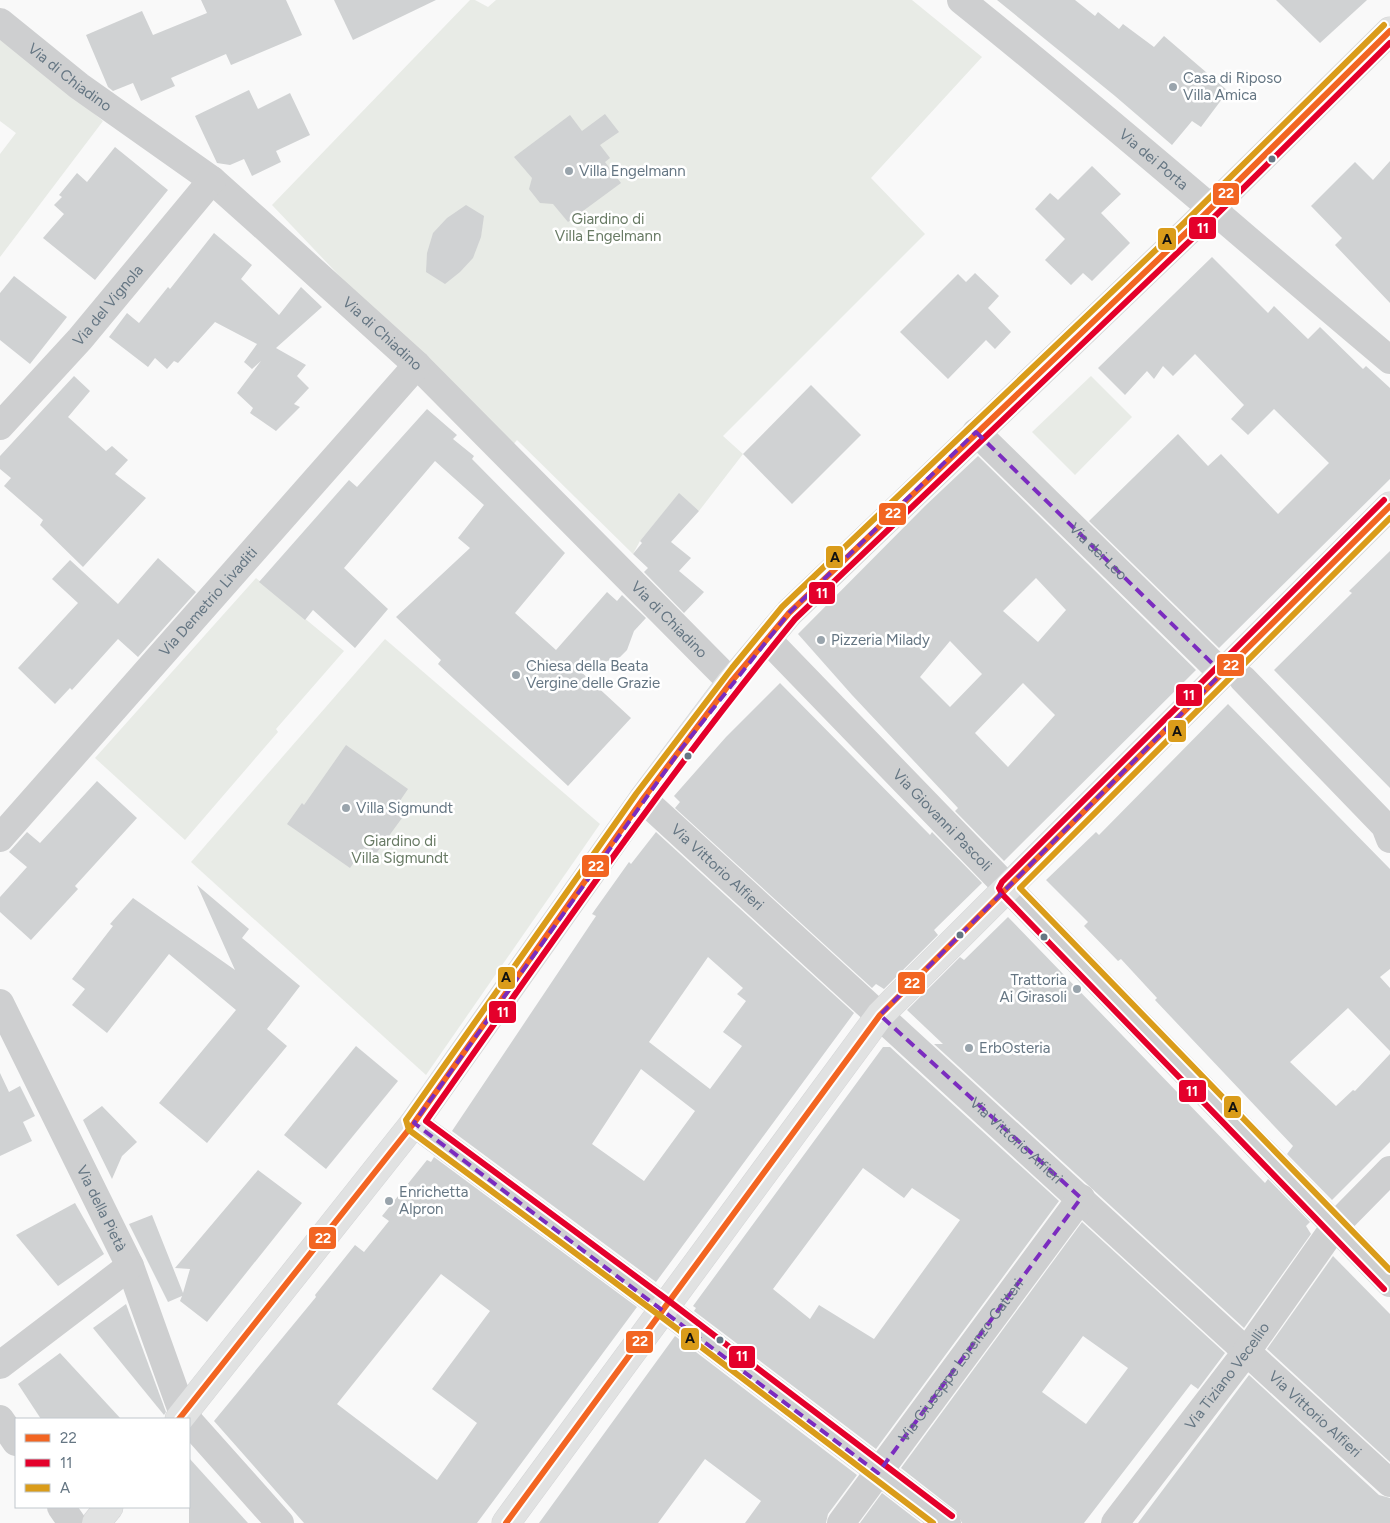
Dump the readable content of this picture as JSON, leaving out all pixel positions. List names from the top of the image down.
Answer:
{
  "streets": {
    "street": [
      "Via di Chiadino",
      "Via dei Porta",
      "Via del Vignola",
      "Via dei Leo",
      "Via Demetrio Livaditi",
      "Via Giovanni Pascoli",
      "Via Vittorio Alfieri",
      "Via della Pietà",
      "Via Giuseppe Lorenzo Gatteri",
      "Via Tiziano Vecellio"
    ]
  },
  "crossings": [
    ["Via di Chiadino", "Via del Vignola"],
    ["Via di Chiadino", "Via Demetrio Livaditi"],
    ["Via Giovanni Pascoli", "Via Tiziano Vecellio"],
    ["Via Vittorio Alfieri", "Via Giuseppe Lorenzo Gatteri"],
    ["Via Vittorio Alfieri", "Via Tiziano Vecellio"]
  ],
  "parks": ["Giardino di Villa Engelmann", "Giardino di Villa Sigmundt"],
  "places": [
    "Casa di Riposo Villa Amica",
    "Villa Engelmann",
    "Pizzeria Milady",
    "Chiesa della Beata Vergine delle Grazie",
    "Villa Sigmundt",
    "Trattoria Ai Girasoli",
    "ErbOsteria",
    "Enrichetta Alpron"
  ],
  "lines": ["transit line A", "transit line 22", "transit line 11"],
  "legend": ["22", "11", "A"]
}
